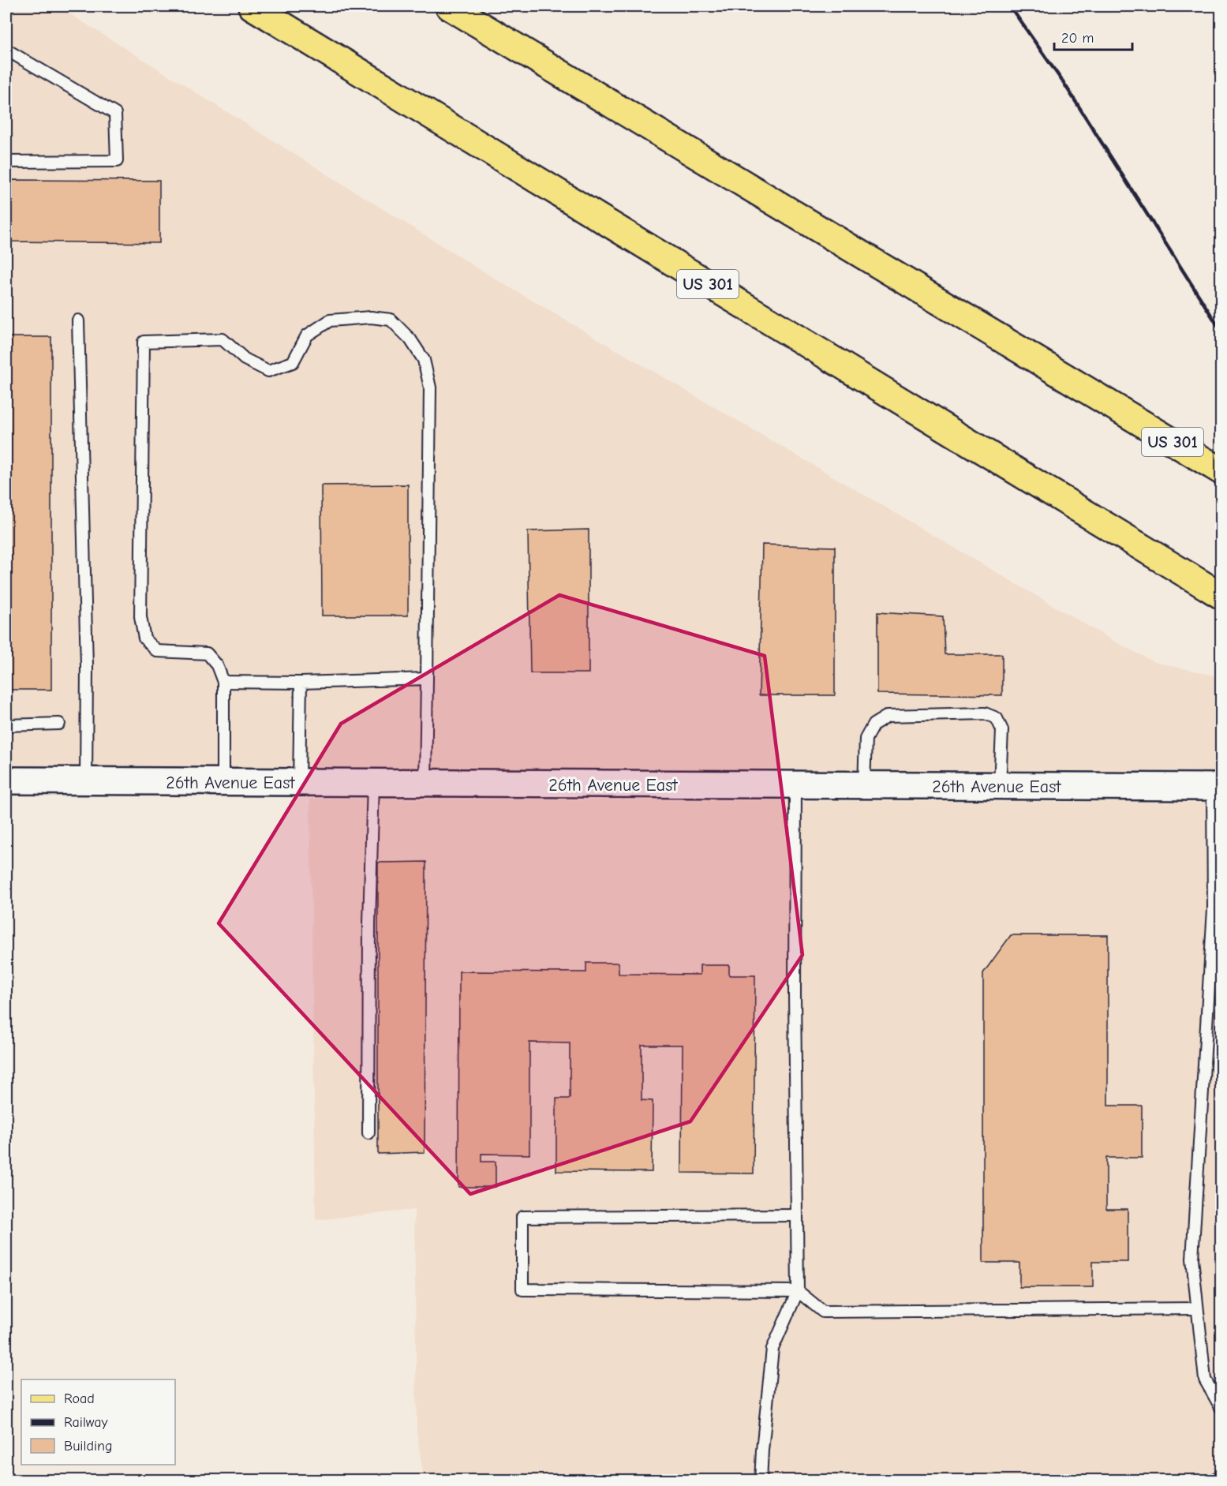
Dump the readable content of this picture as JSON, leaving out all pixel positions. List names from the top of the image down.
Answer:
{
  "streets": {
    "main road": ["US 301"],
    "street": ["26th Avenue East"]
  },
  "legend": ["Road", "Railway", "Building"],
  "scale_bar": "20 m"
}
